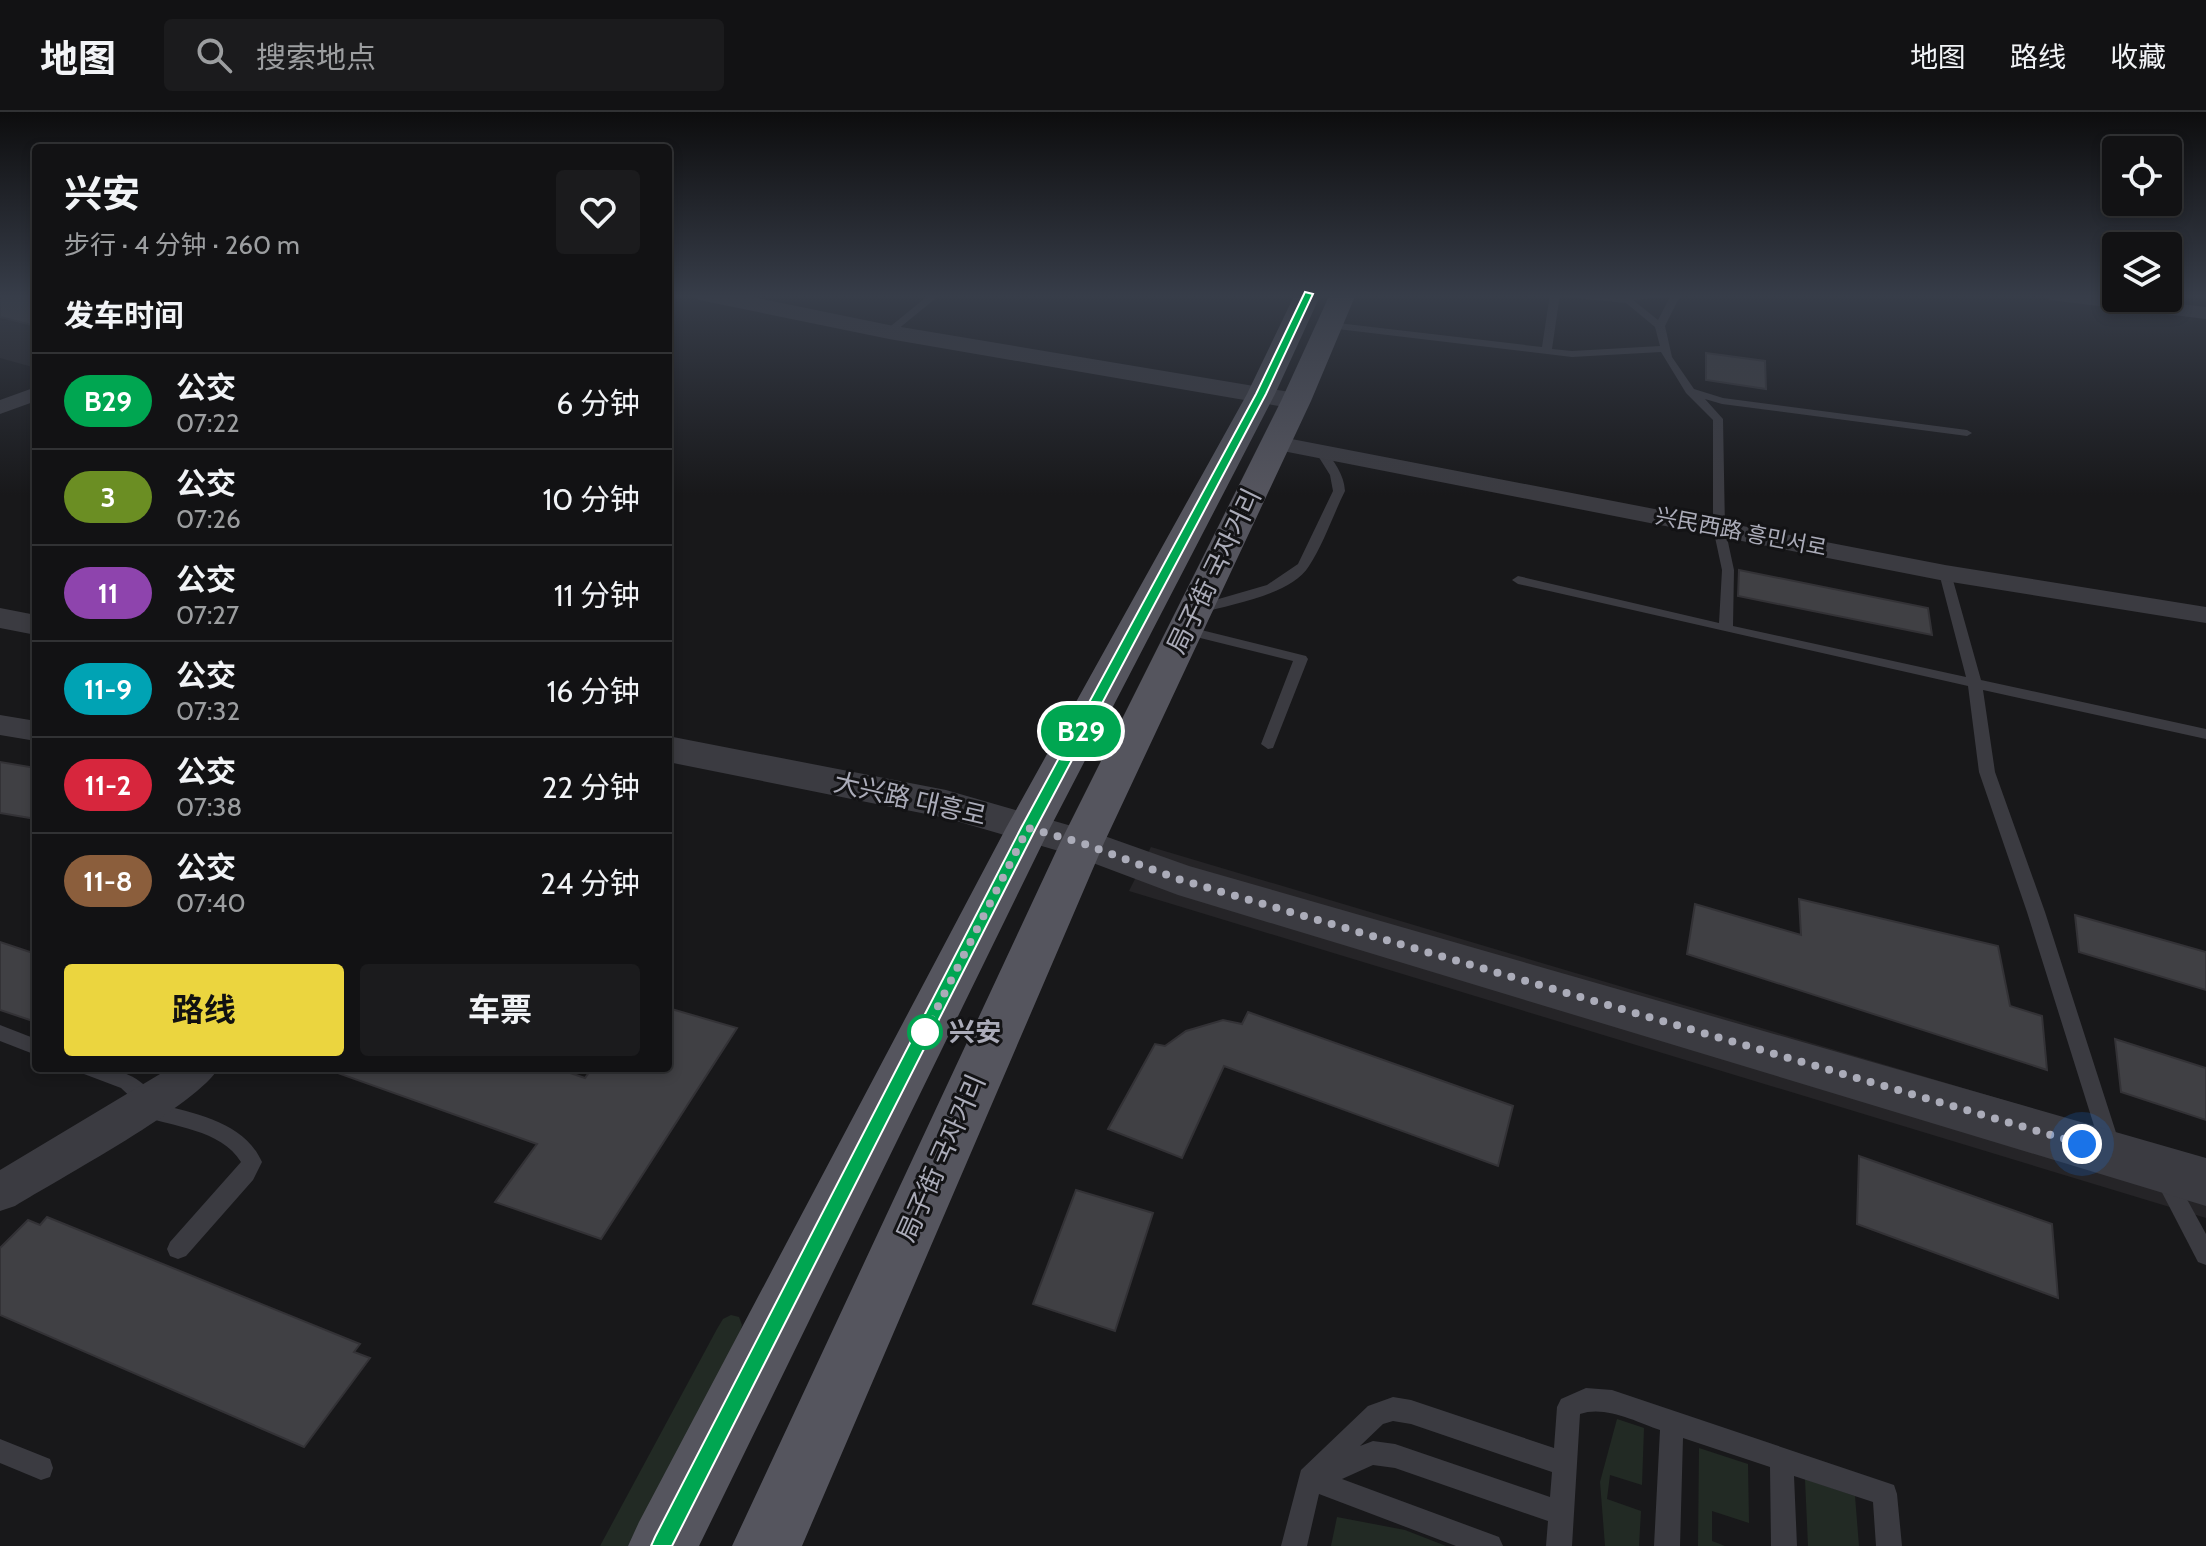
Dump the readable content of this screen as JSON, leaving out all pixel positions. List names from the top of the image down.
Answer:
{
  "streets": {
    "main road": ["局子街 국자거리"],
    "street": ["兴民西路 흥민서로", "大兴路 대흥로"]
  },
  "crossings": [
    ["兴民西路 흥민서로", "局子街 국자거리"],
    ["局子街 국자거리", "大兴路 대흥로"]
  ],
  "places": ["兴安"],
  "lines": ["bus line B29"],
  "page": {
    "header": "地图",
    "search": "搜索地点",
    "nav": ["地图", "路线", "收藏"],
    "on_map": "B29",
    "heading": [
      ["兴安", "步行 · 4 分钟 · 260 m"],
      "发车时间"
    ],
    "list": [
      {
        "mark": "B29",
        "name": "公交",
        "note": "07:22",
        "value": "6 分钟"
      },
      {
        "mark": "3",
        "name": "公交",
        "note": "07:26",
        "value": "10 分钟"
      },
      {
        "mark": "11",
        "name": "公交",
        "note": "07:27",
        "value": "11 分钟"
      },
      {
        "mark": "11-9",
        "name": "公交",
        "note": "07:32",
        "value": "16 分钟"
      },
      {
        "mark": "11-2",
        "name": "公交",
        "note": "07:38",
        "value": "22 分钟"
      },
      {
        "mark": "11-8",
        "name": "公交",
        "note": "07:40",
        "value": "24 分钟"
      }
    ],
    "buttons": ["路线", "车票"]
  }
}
